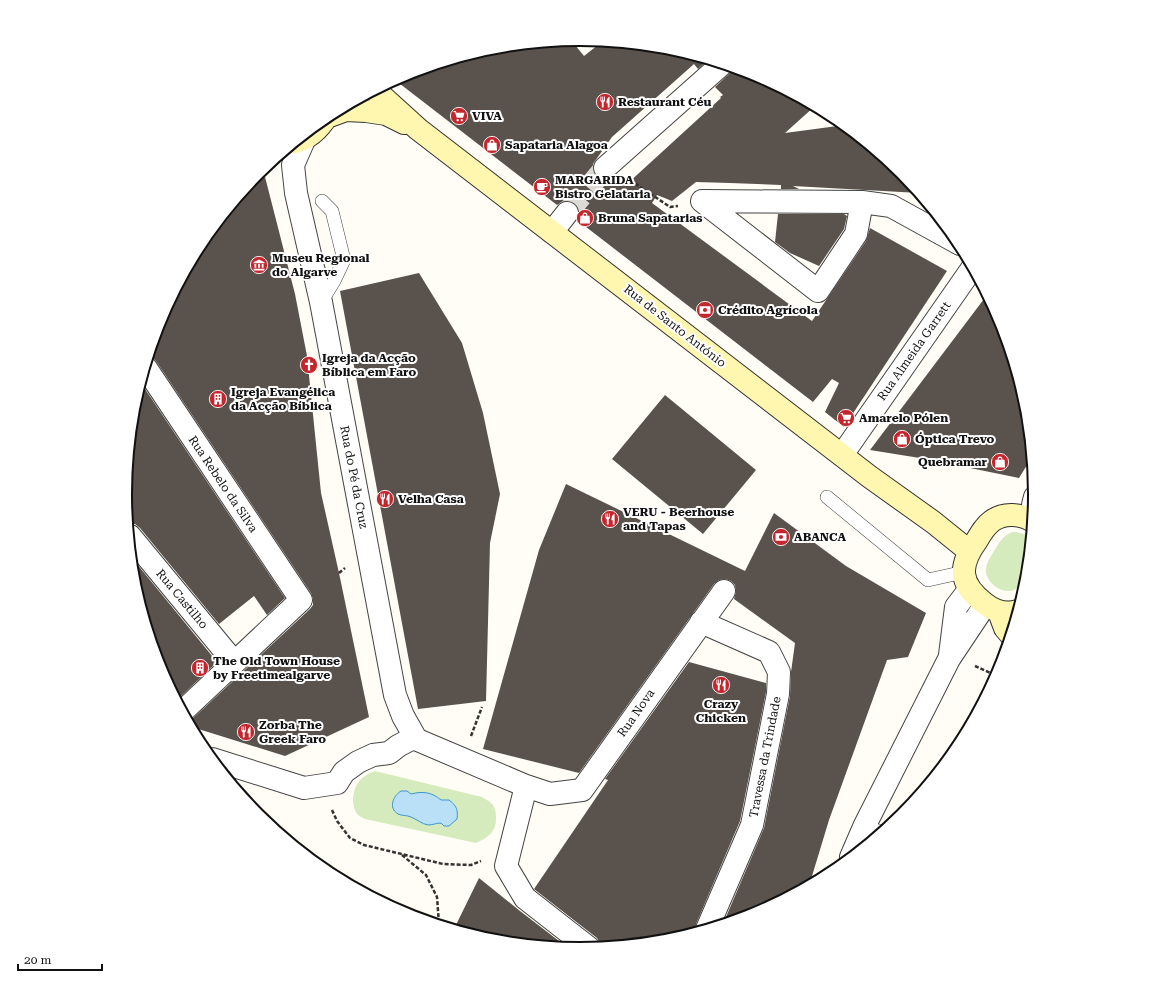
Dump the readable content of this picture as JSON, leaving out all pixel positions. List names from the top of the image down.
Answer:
{
  "streets": {
    "street": [
      "Rua de Santo António",
      "Rua Almeida Garrett",
      "Rua do Pé da Cruz",
      "Rua Rebelo da Silva",
      "Rua Castilho",
      "Rua Nova",
      "Travessa da Trindade"
    ]
  },
  "crossings": [
    ["Rua de Santo António", "Rua Almeida Garrett"],
    ["Rua do Pé da Cruz", "Rua Nova"],
    ["Rua Rebelo da Silva", "Rua Castilho"],
    ["Rua Nova", "Travessa da Trindade"]
  ],
  "places": {
    "restaurant": [
      "Restaurant Céu",
      "Velha Casa",
      "VERU - Beerhouse and Tapas",
      "Crazy Chicken",
      "Zorba The Greek Faro"
    ],
    "supermarket": ["VIVA", "Amarelo Pólen"],
    "shop": [
      "Sapataria Alagoa",
      "Bruna Sapatarias",
      "Óptica Trevo",
      "Quebramar"
    ],
    "cafe": ["MARGARIDA Bistro Gelataria"],
    "museum": ["Museu Regional do Algarve"],
    "bank": ["Crédito Agrícola", "ABANCA"],
    "church": ["Igreja da Acção Bíblica em Faro"],
    "building": ["Igreja Evangélica da Acção Bíblica", "The Old Town House by Freetimealgarve"]
  },
  "scale_bar": "20 m"
}
